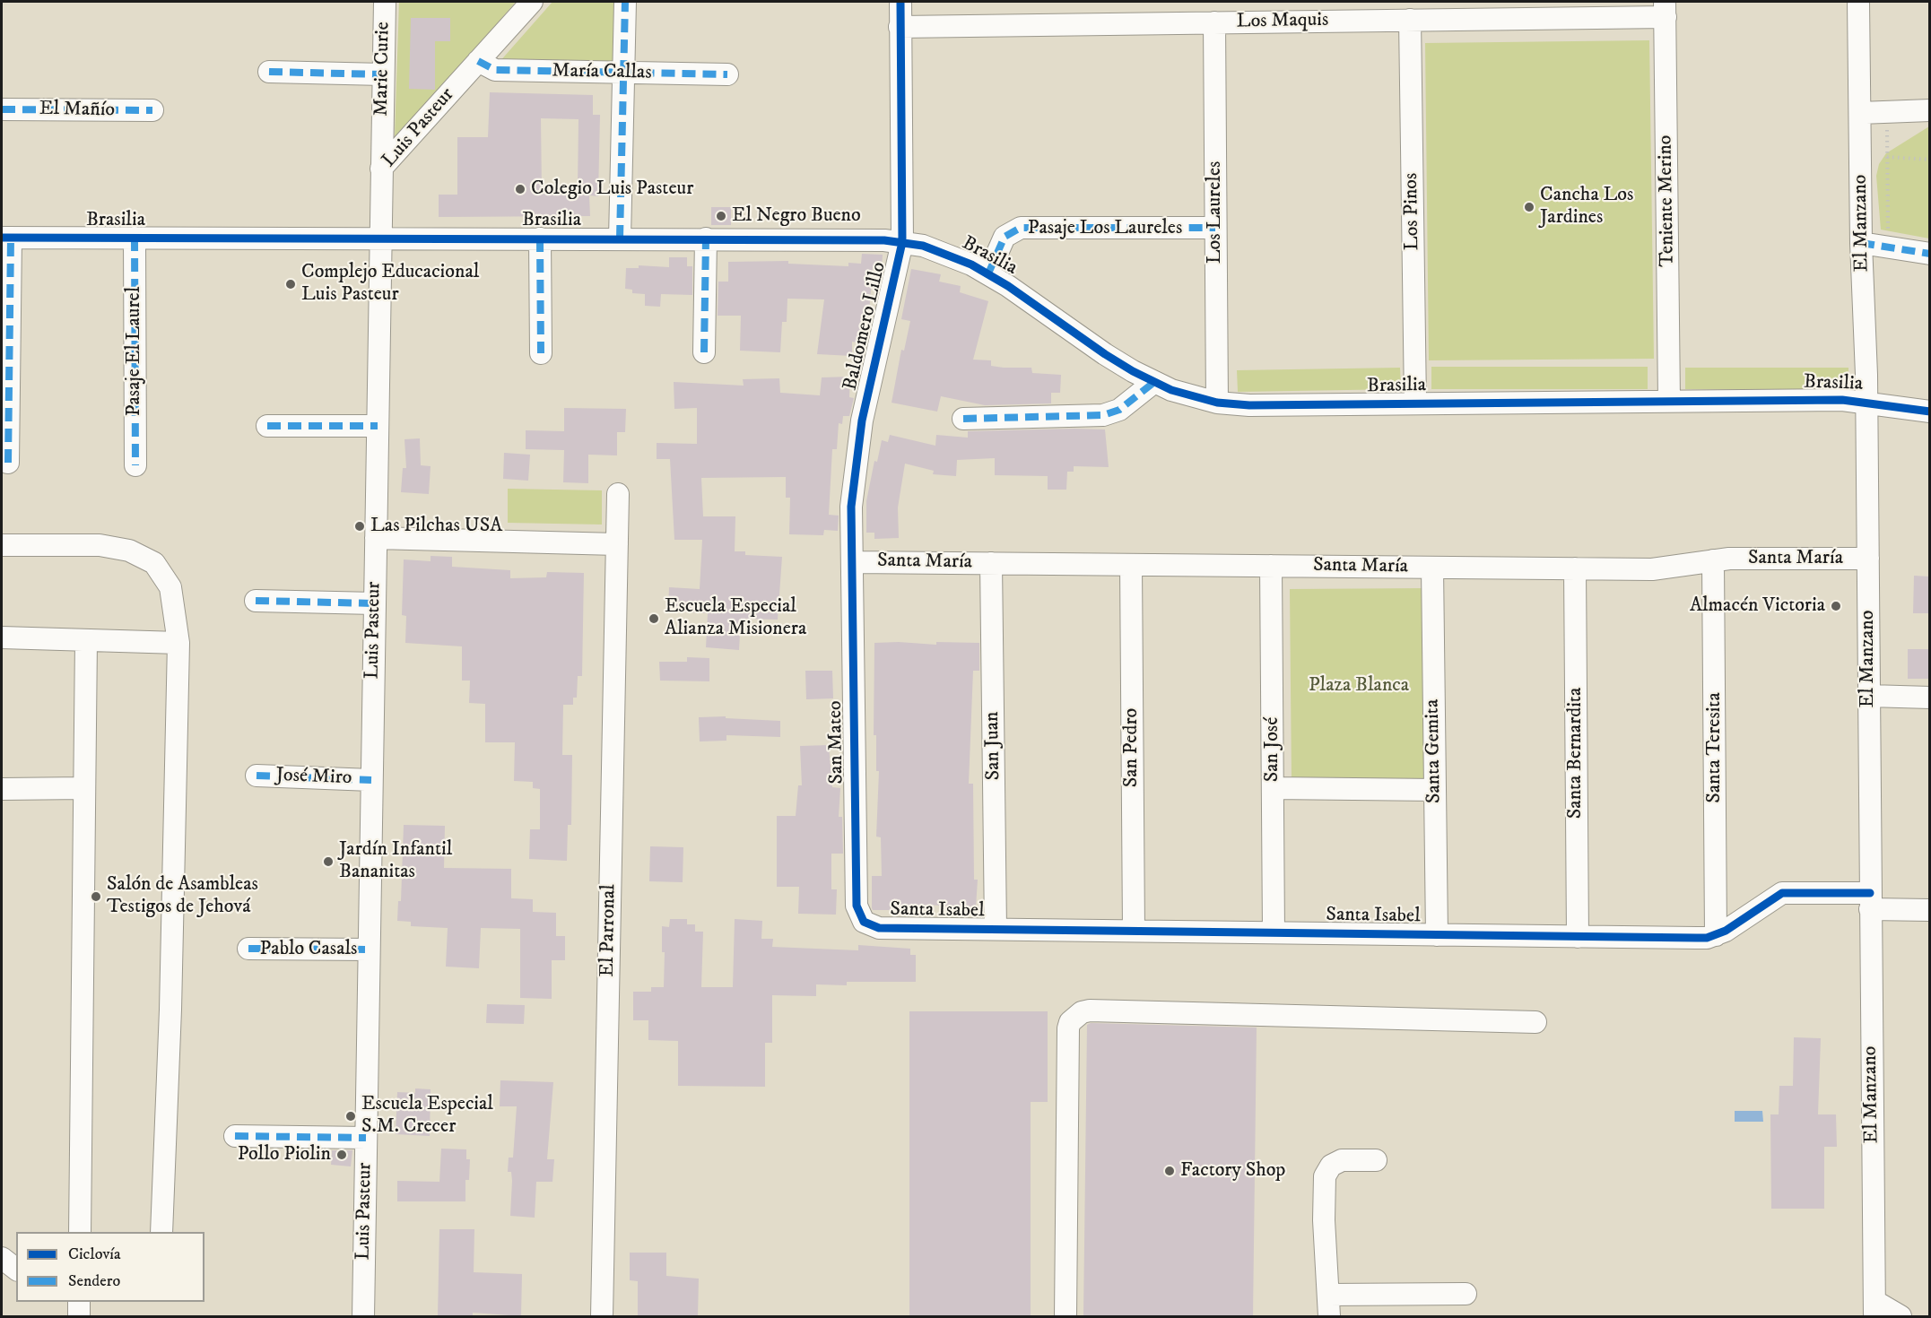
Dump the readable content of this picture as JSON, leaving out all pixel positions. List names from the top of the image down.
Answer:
{
  "streets": {
    "street": [
      "Los Maquis",
      "Marie Curie",
      "María Callas",
      "El Mañío",
      "Luis Pasteur",
      "Teniente Merino",
      "Los Pinos",
      "Los Laureles",
      "Brasilia",
      "El Manzano",
      "Pasaje Los Laureles",
      "Baldomero Lillo",
      "Pasaje El Laurel",
      "Santa María",
      "San Mateo",
      "San Juan",
      "San Pedro",
      "Santa Teresita",
      "San José",
      "Santa Gemita",
      "Santa Bernardita",
      "José Miro",
      "Santa Isabel",
      "El Parronal",
      "Pablo Casals"
    ]
  },
  "crossings": [
    ["Los Maquis", "Teniente Merino"],
    ["Los Maquis", "Los Pinos"],
    ["Los Maquis", "Los Laureles"],
    ["Los Maquis", "Baldomero Lillo"],
    ["Marie Curie", "Luis Pasteur"],
    ["María Callas", "Luis Pasteur"],
    ["Luis Pasteur", "Brasilia"],
    ["Luis Pasteur", "José Miro"],
    ["Luis Pasteur", "Pablo Casals"],
    ["Teniente Merino", "Brasilia"],
    ["Los Pinos", "Brasilia"],
    ["Los Laureles", "Brasilia"],
    ["Los Laureles", "Pasaje Los Laureles"],
    ["Brasilia", "El Manzano"],
    ["Brasilia", "Pasaje Los Laureles"],
    ["Brasilia", "Baldomero Lillo"],
    ["Brasilia", "Pasaje El Laurel"],
    ["El Manzano", "Santa María"],
    ["El Manzano", "Santa Isabel"],
    ["Baldomero Lillo", "Santa María"],
    ["Baldomero Lillo", "San Mateo"],
    ["Santa María", "San Mateo"],
    ["Santa María", "San Juan"],
    ["Santa María", "San Pedro"],
    ["Santa María", "Santa Teresita"],
    ["Santa María", "San José"],
    ["Santa María", "Santa Gemita"],
    ["Santa María", "Santa Bernardita"],
    ["San Mateo", "Santa Isabel"],
    ["San Juan", "Santa Isabel"],
    ["San Pedro", "Santa Isabel"],
    ["Santa Teresita", "Santa Isabel"],
    ["San José", "Santa Isabel"],
    ["Santa Gemita", "Santa Isabel"],
    ["Santa Bernardita", "Santa Isabel"]
  ],
  "parks": ["Plaza Blanca"],
  "places": [
    "Colegio Luis Pasteur",
    "Cancha Los Jardines",
    "El Negro Bueno",
    "Complejo Educacional Luis Pasteur",
    "Las Pilchas USA",
    "Almacén Victoria",
    "Escuela Especial Alianza Misionera",
    "Jardín Infantil Bananitas",
    "Salón de Asambleas Testigos de Jehová",
    "Escuela Especial S.M. Crecer",
    "Pollo Piolin",
    "Factory Shop"
  ],
  "legend": ["Ciclovía", "Sendero"]
}
